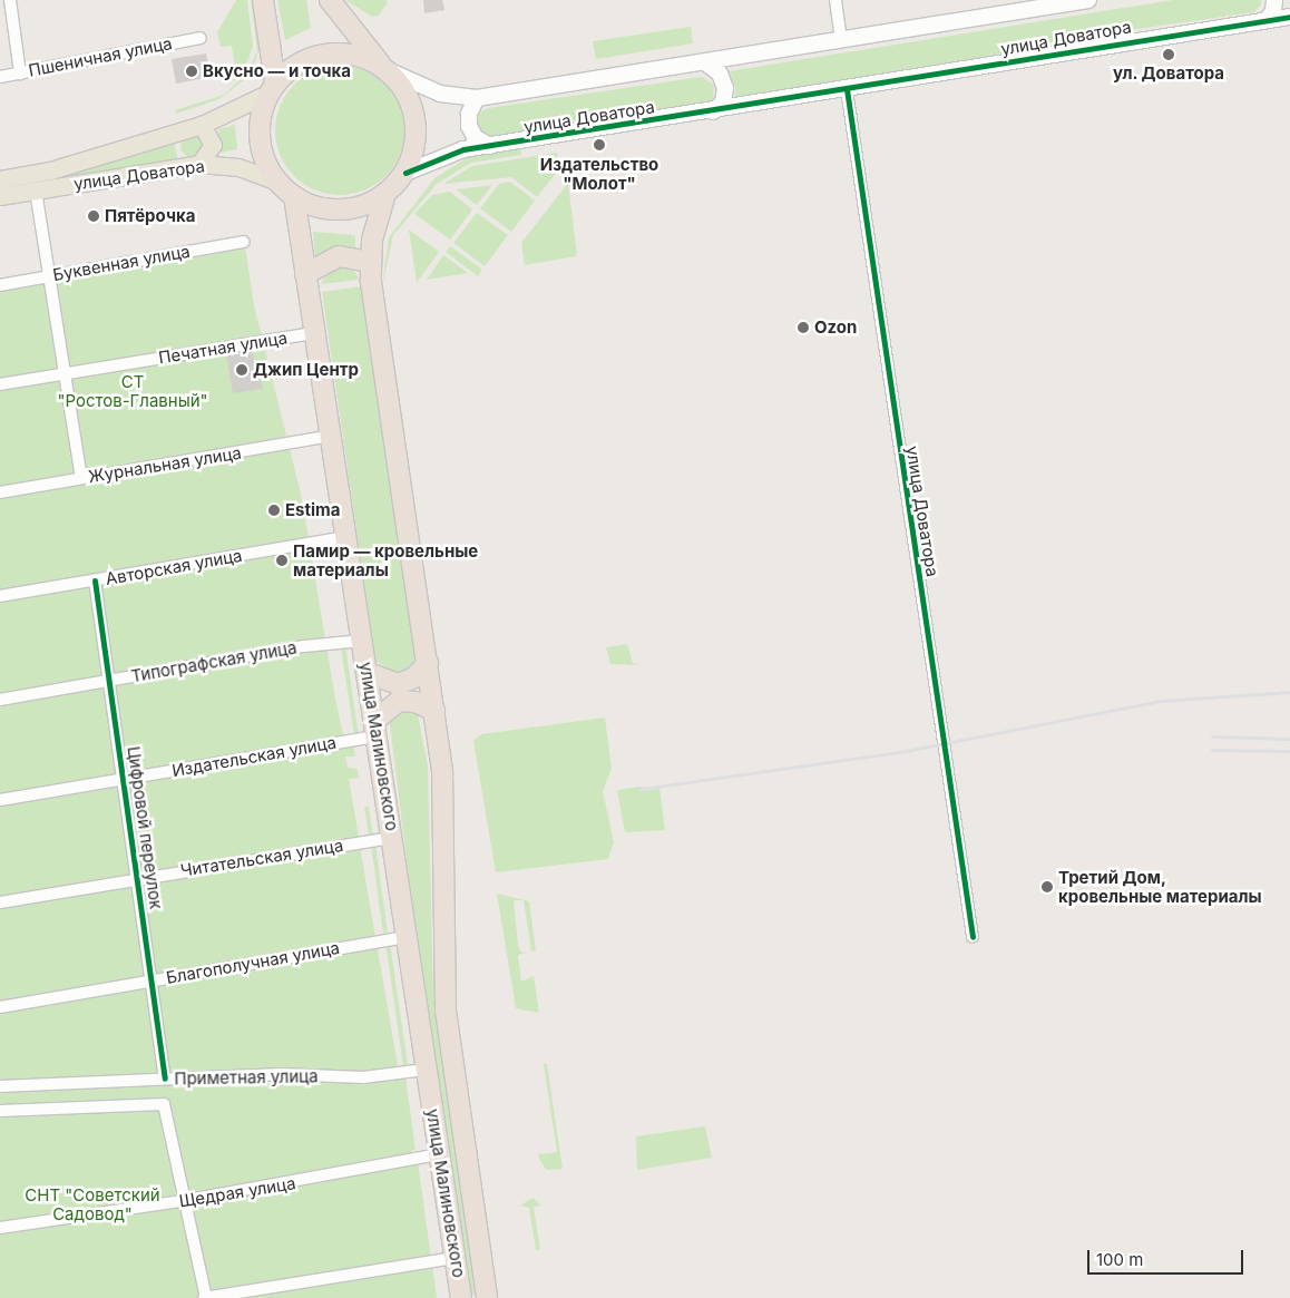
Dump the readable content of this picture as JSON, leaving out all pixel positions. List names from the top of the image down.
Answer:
{
  "streets": {
    "highway": ["улица Малиновского"],
    "main road": ["улица Доватора"],
    "street": [
      "Пшеничная улица",
      "Буквенная улица",
      "Печатная улица",
      "Журнальная улица",
      "Авторская улица",
      "Типографская улица",
      "Издательская улица",
      "Цифровой переулок",
      "Читательская улица",
      "Благополучная улица",
      "Приметная улица",
      "Щедрая улица"
    ]
  },
  "crossings": [
    ["улица Доватора", "улица Малиновского"],
    ["Печатная улица", "улица Малиновского"],
    ["Журнальная улица", "улица Малиновского"],
    ["Авторская улица", "улица Малиновского"],
    ["Авторская улица", "Цифровой переулок"],
    ["Типографская улица", "улица Малиновского"],
    ["Типографская улица", "Цифровой переулок"],
    ["улица Малиновского", "Издательская улица"],
    ["улица Малиновского", "Читательская улица"],
    ["улица Малиновского", "Благополучная улица"],
    ["улица Малиновского", "Приметная улица"],
    ["улица Малиновского", "Щедрая улица"],
    ["Издательская улица", "Цифровой переулок"],
    ["Цифровой переулок", "Читательская улица"],
    ["Цифровой переулок", "Благополучная улица"],
    ["Цифровой переулок", "Приметная улица"]
  ],
  "parks": ["СТ \"Ростов-Главный\"", "СНТ \"Советский Садовод\""],
  "places": [
    "ул. Доватора",
    "Вкусно — и точка",
    "Издательство \"Молот\"",
    "Пятёрочка",
    "Ozon",
    "Джип Центр",
    "Estima",
    "Памир — кровельные материалы",
    "Третий Дом, кровельные материалы"
  ],
  "scale_bar": "100 m"
}
